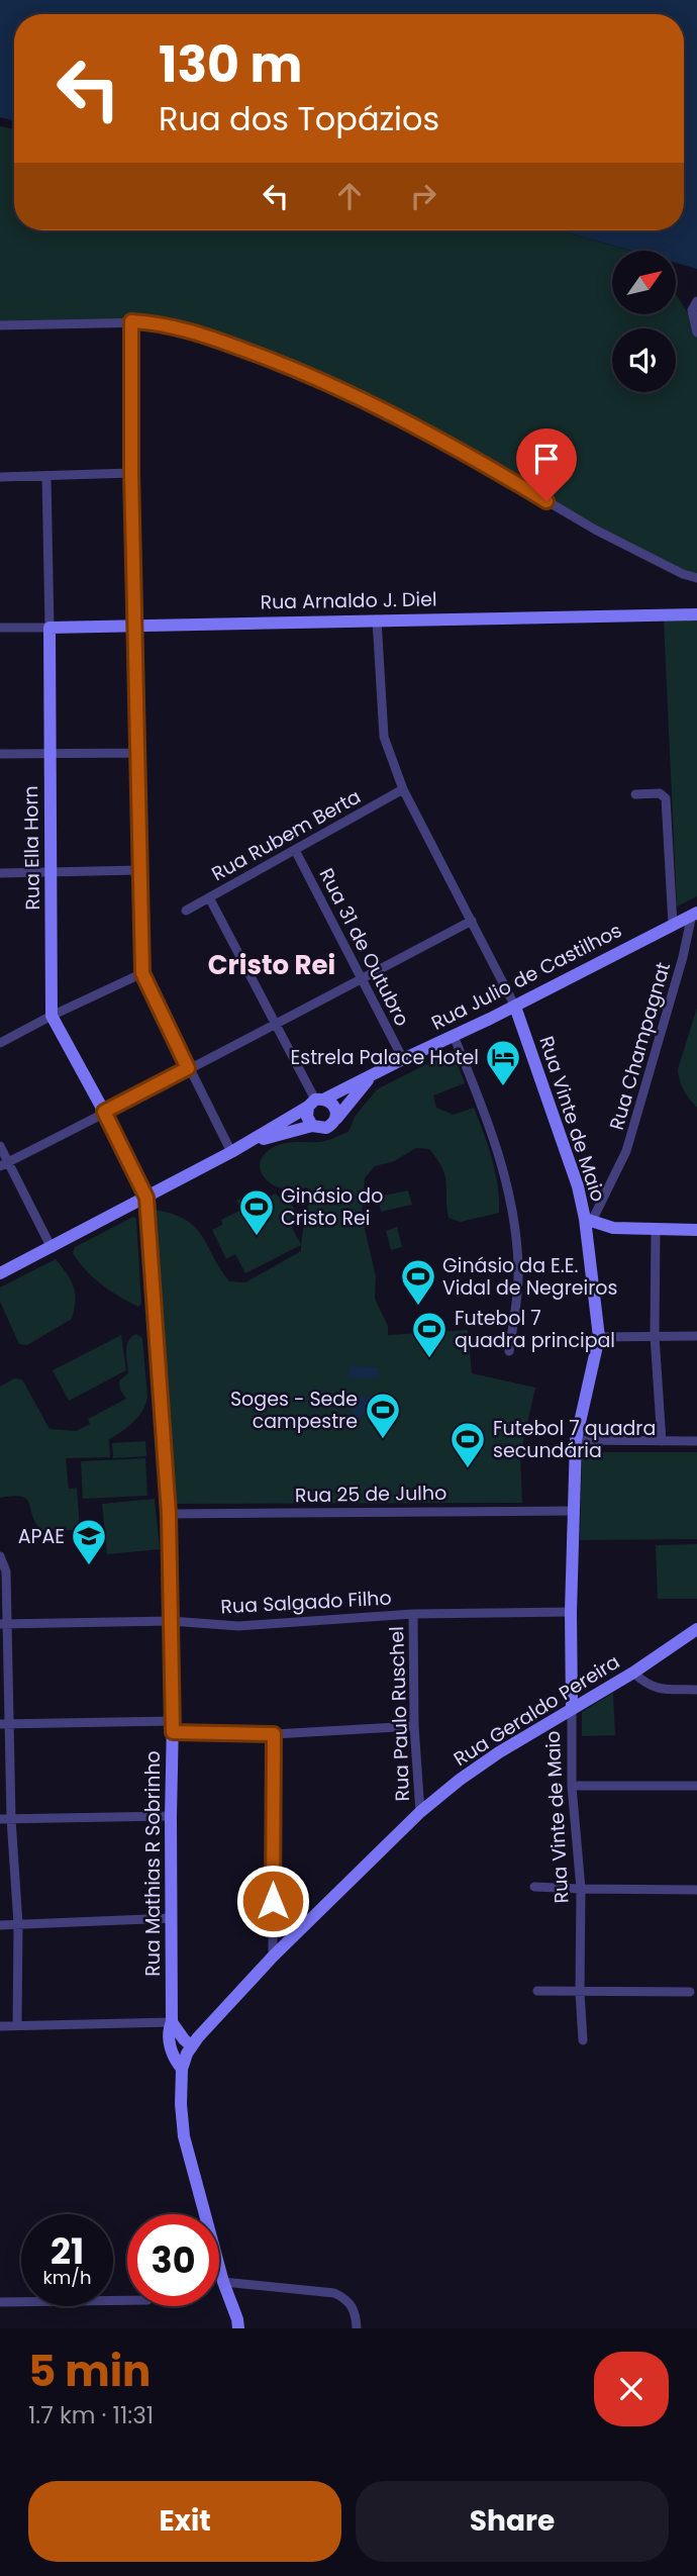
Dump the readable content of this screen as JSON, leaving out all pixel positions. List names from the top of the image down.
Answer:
{
  "streets": {
    "main road": [
      "Rua Arnaldo J. Diel",
      "Rua Ella Horn",
      "Rua Julio de Castilhos",
      "Rua Vinte de Maio",
      "Rua Geraldo Pereira",
      "Rua Mathias R Sobrinho"
    ],
    "street": [
      "Rua Rubem Berta",
      "Rua 31 de Outubro",
      "Rua Champagnat",
      "Rua 25 de Julho",
      "Rua Salgado Filho",
      "Rua Paulo Ruschel"
    ]
  },
  "crossings": [
    ["Rua Arnaldo J. Diel", "Rua Ella Horn"],
    ["Rua Arnaldo J. Diel", "Rua Vinte de Maio"],
    ["Rua Rubem Berta", "Rua 31 de Outubro"],
    ["Rua Rubem Berta", "Rua Vinte de Maio"],
    ["Rua Ella Horn", "Rua Julio de Castilhos"],
    ["Rua Ella Horn", "Rua Mathias R Sobrinho"],
    ["Rua 31 de Outubro", "Rua Julio de Castilhos"],
    ["Rua Julio de Castilhos", "Rua Champagnat"],
    ["Rua Julio de Castilhos", "Rua Vinte de Maio"],
    ["Rua Julio de Castilhos", "Rua Mathias R Sobrinho"],
    ["Rua Champagnat", "Rua Vinte de Maio"],
    ["Rua Vinte de Maio", "Rua 25 de Julho"],
    ["Rua Vinte de Maio", "Rua Salgado Filho"],
    ["Rua Vinte de Maio", "Rua Geraldo Pereira"],
    ["Rua 25 de Julho", "Rua Mathias R Sobrinho"],
    ["Rua Salgado Filho", "Rua Paulo Ruschel"],
    ["Rua Salgado Filho", "Rua Mathias R Sobrinho"],
    ["Rua Geraldo Pereira", "Rua Paulo Ruschel"],
    ["Rua Geraldo Pereira", "Rua Mathias R Sobrinho"]
  ],
  "districts": ["Cristo Rei"],
  "places": {
    "hotel": ["Estrela Palace Hotel"],
    "sports": [
      "Ginásio do Cristo Rei",
      "Ginásio da E.E. Vidal de Negreiros",
      "Futebol 7 quadra principal",
      "Soges - Sede campestre",
      "Futebol 7 quadra secundária"
    ],
    "school or university": ["APAE"]
  },
  "north": "top right",
  "page": {
    "turn": ["130 m", "Rua dos Topázios"],
    "speed": "21 km/h",
    "limit": "30",
    "heading": ["5 min", "1.7 km · 11:31"],
    "buttons": ["Exit", "Share"]
  }
}
